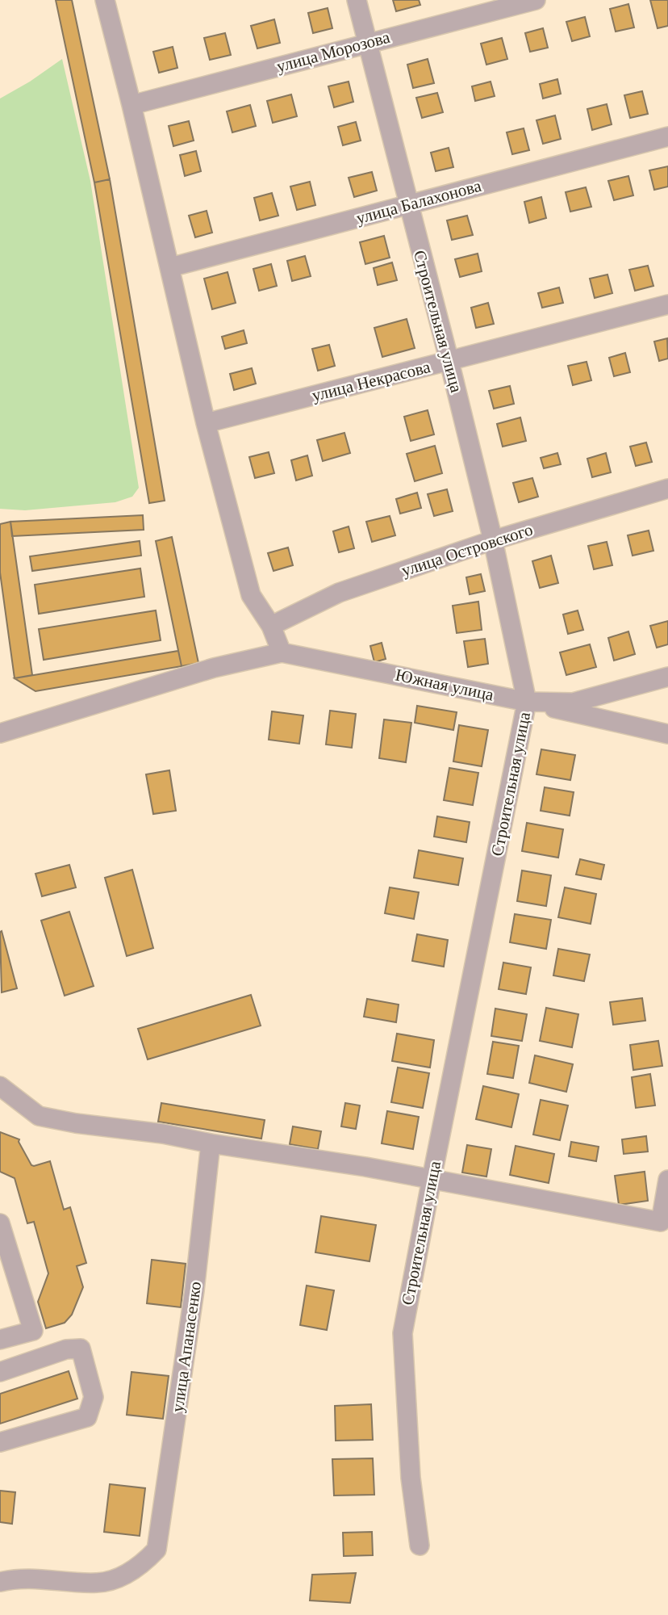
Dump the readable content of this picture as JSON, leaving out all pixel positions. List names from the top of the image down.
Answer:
{
  "streets": {
    "street": [
      "улица Морозова",
      "улица Балахонова",
      "Строительная улица",
      "улица Некрасова",
      "улица Островского",
      "Южная улица",
      "улица Апанасенко"
    ]
  },
  "crossings": [
    ["улица Морозова", "Строительная улица"],
    ["улица Балахонова", "Строительная улица"],
    ["Строительная улица", "улица Некрасова"],
    ["Строительная улица", "улица Островского"],
    ["Строительная улица", "Южная улица"]
  ]
}
